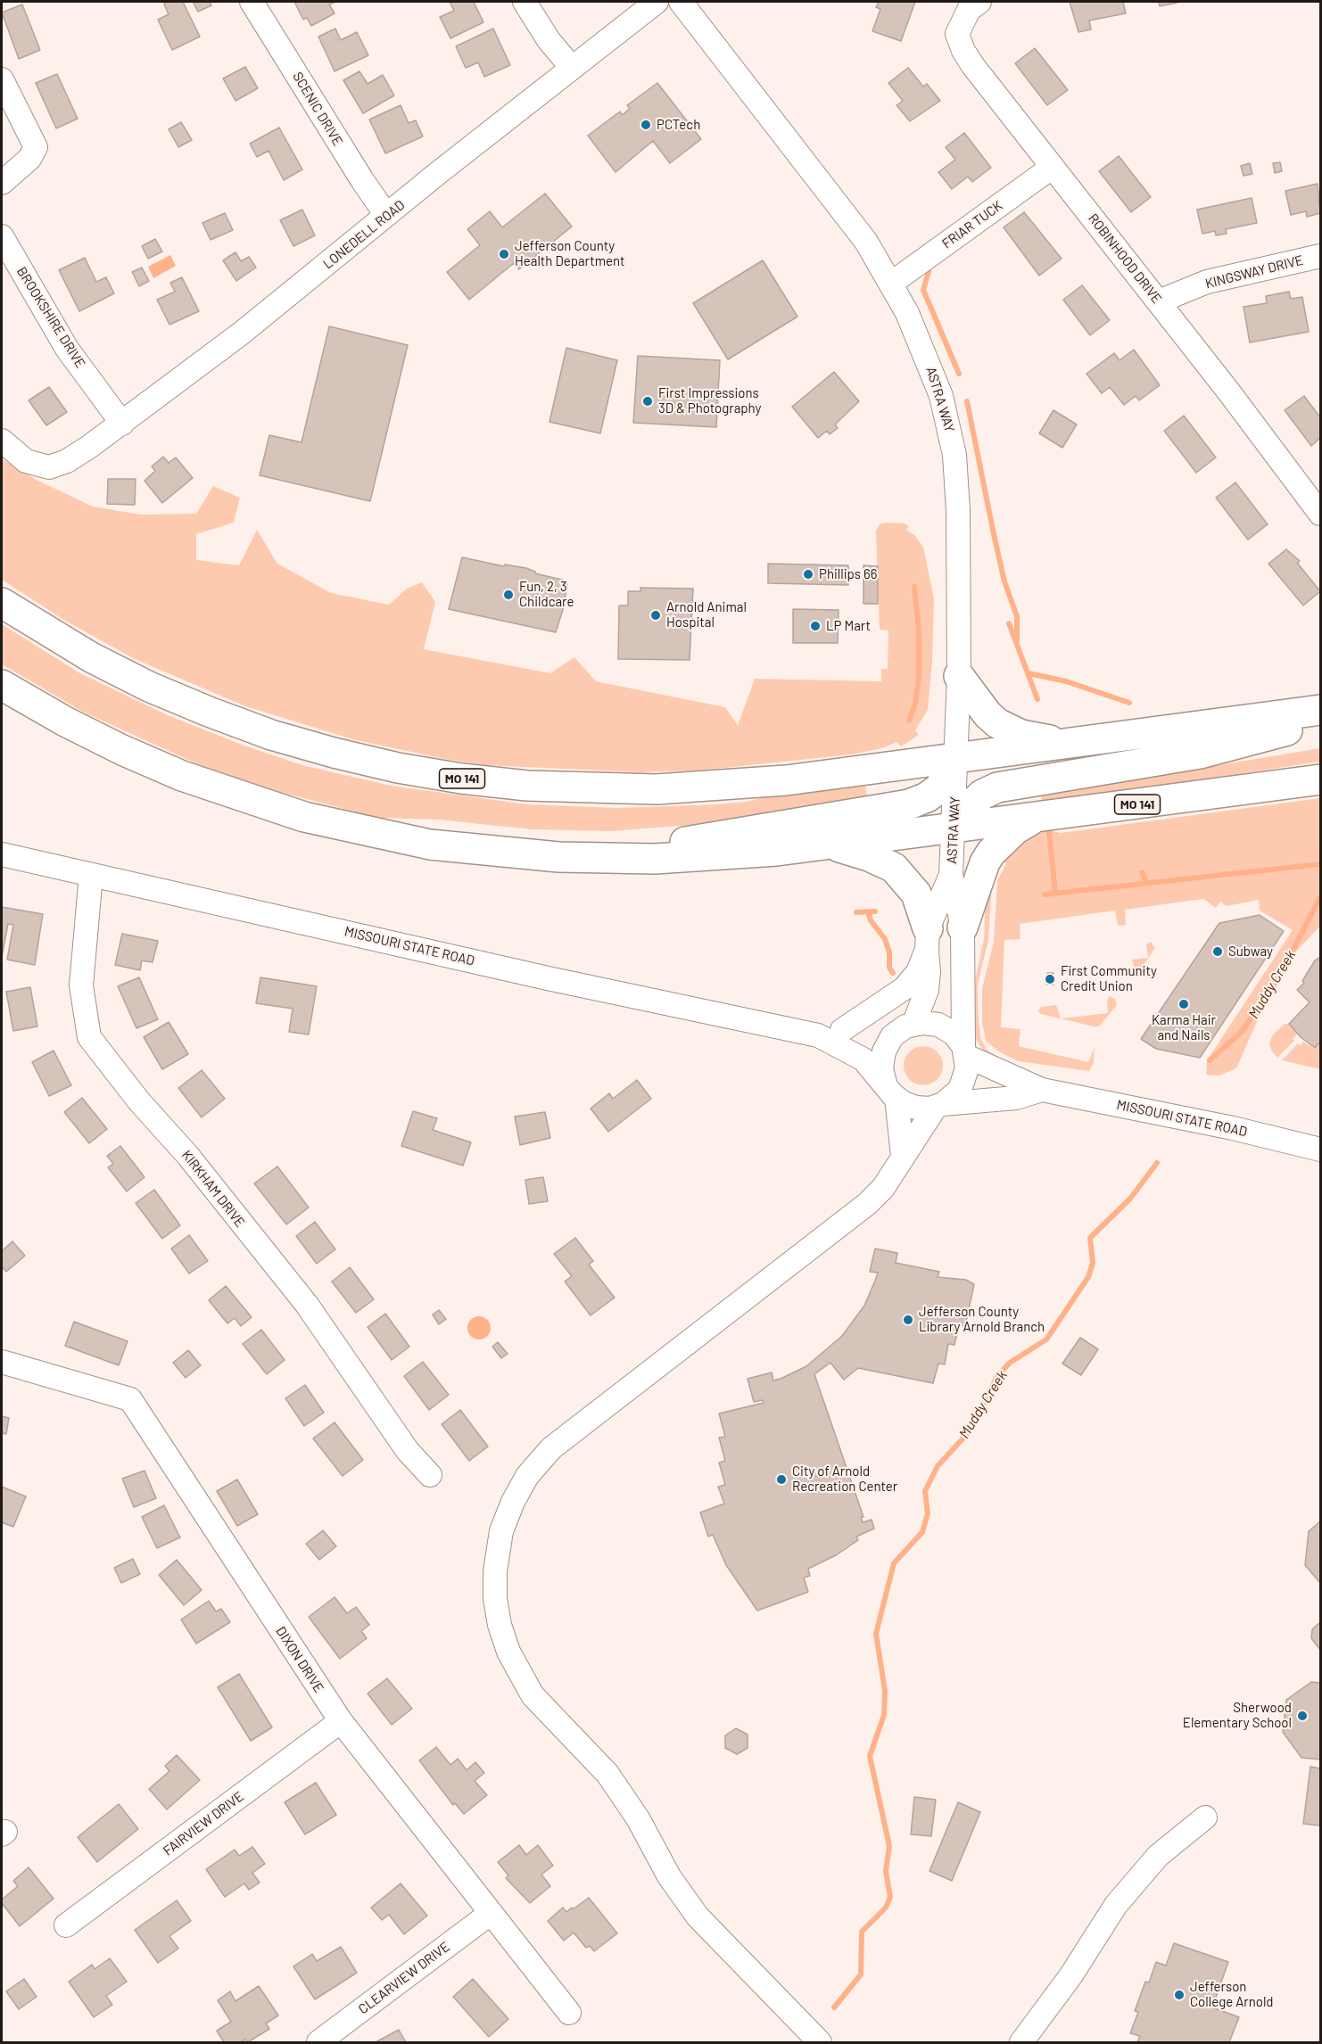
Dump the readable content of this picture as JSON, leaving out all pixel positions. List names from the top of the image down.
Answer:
{
  "streets": {
    "highway": ["MO 141"],
    "street": [
      "SCENIC DRIVE",
      "FRIAR TUCK",
      "LONEDELL ROAD",
      "ROBINHOOD DRIVE",
      "KINGSWAY DRIVE",
      "BROOKSHIRE DRIVE",
      "ASTRA WAY",
      "MISSOURI STATE ROAD",
      "KIRKHAM DRIVE",
      "DIXON DRIVE",
      "FAIRVIEW DRIVE",
      "CLEARVIEW DRIVE"
    ]
  },
  "crossings": [
    ["SCENIC DRIVE", "LONEDELL ROAD"],
    ["FRIAR TUCK", "ROBINHOOD DRIVE"],
    ["FRIAR TUCK", "ASTRA WAY"],
    ["LONEDELL ROAD", "BROOKSHIRE DRIVE"],
    ["ROBINHOOD DRIVE", "KINGSWAY DRIVE"],
    ["ASTRA WAY", "MO 141"],
    ["ASTRA WAY", "MISSOURI STATE ROAD"],
    ["MISSOURI STATE ROAD", "KIRKHAM DRIVE"],
    ["DIXON DRIVE", "FAIRVIEW DRIVE"],
    ["DIXON DRIVE", "CLEARVIEW DRIVE"]
  ],
  "water": ["Muddy Creek"],
  "places": [
    "PCTech",
    "Jefferson County Health Department",
    "First Impressions 3D & Photography",
    "Phillips 66",
    "Fun, 2, 3 Childcare",
    "Arnold Animal Hospital",
    "LP Mart",
    "Subway",
    "First Community Credit Union",
    "Karma Hair and Nails",
    "Jefferson County Library Arnold Branch",
    "City of Arnold Recreation Center",
    "Sherwood Elementary School",
    "Jefferson College Arnold"
  ]
}
